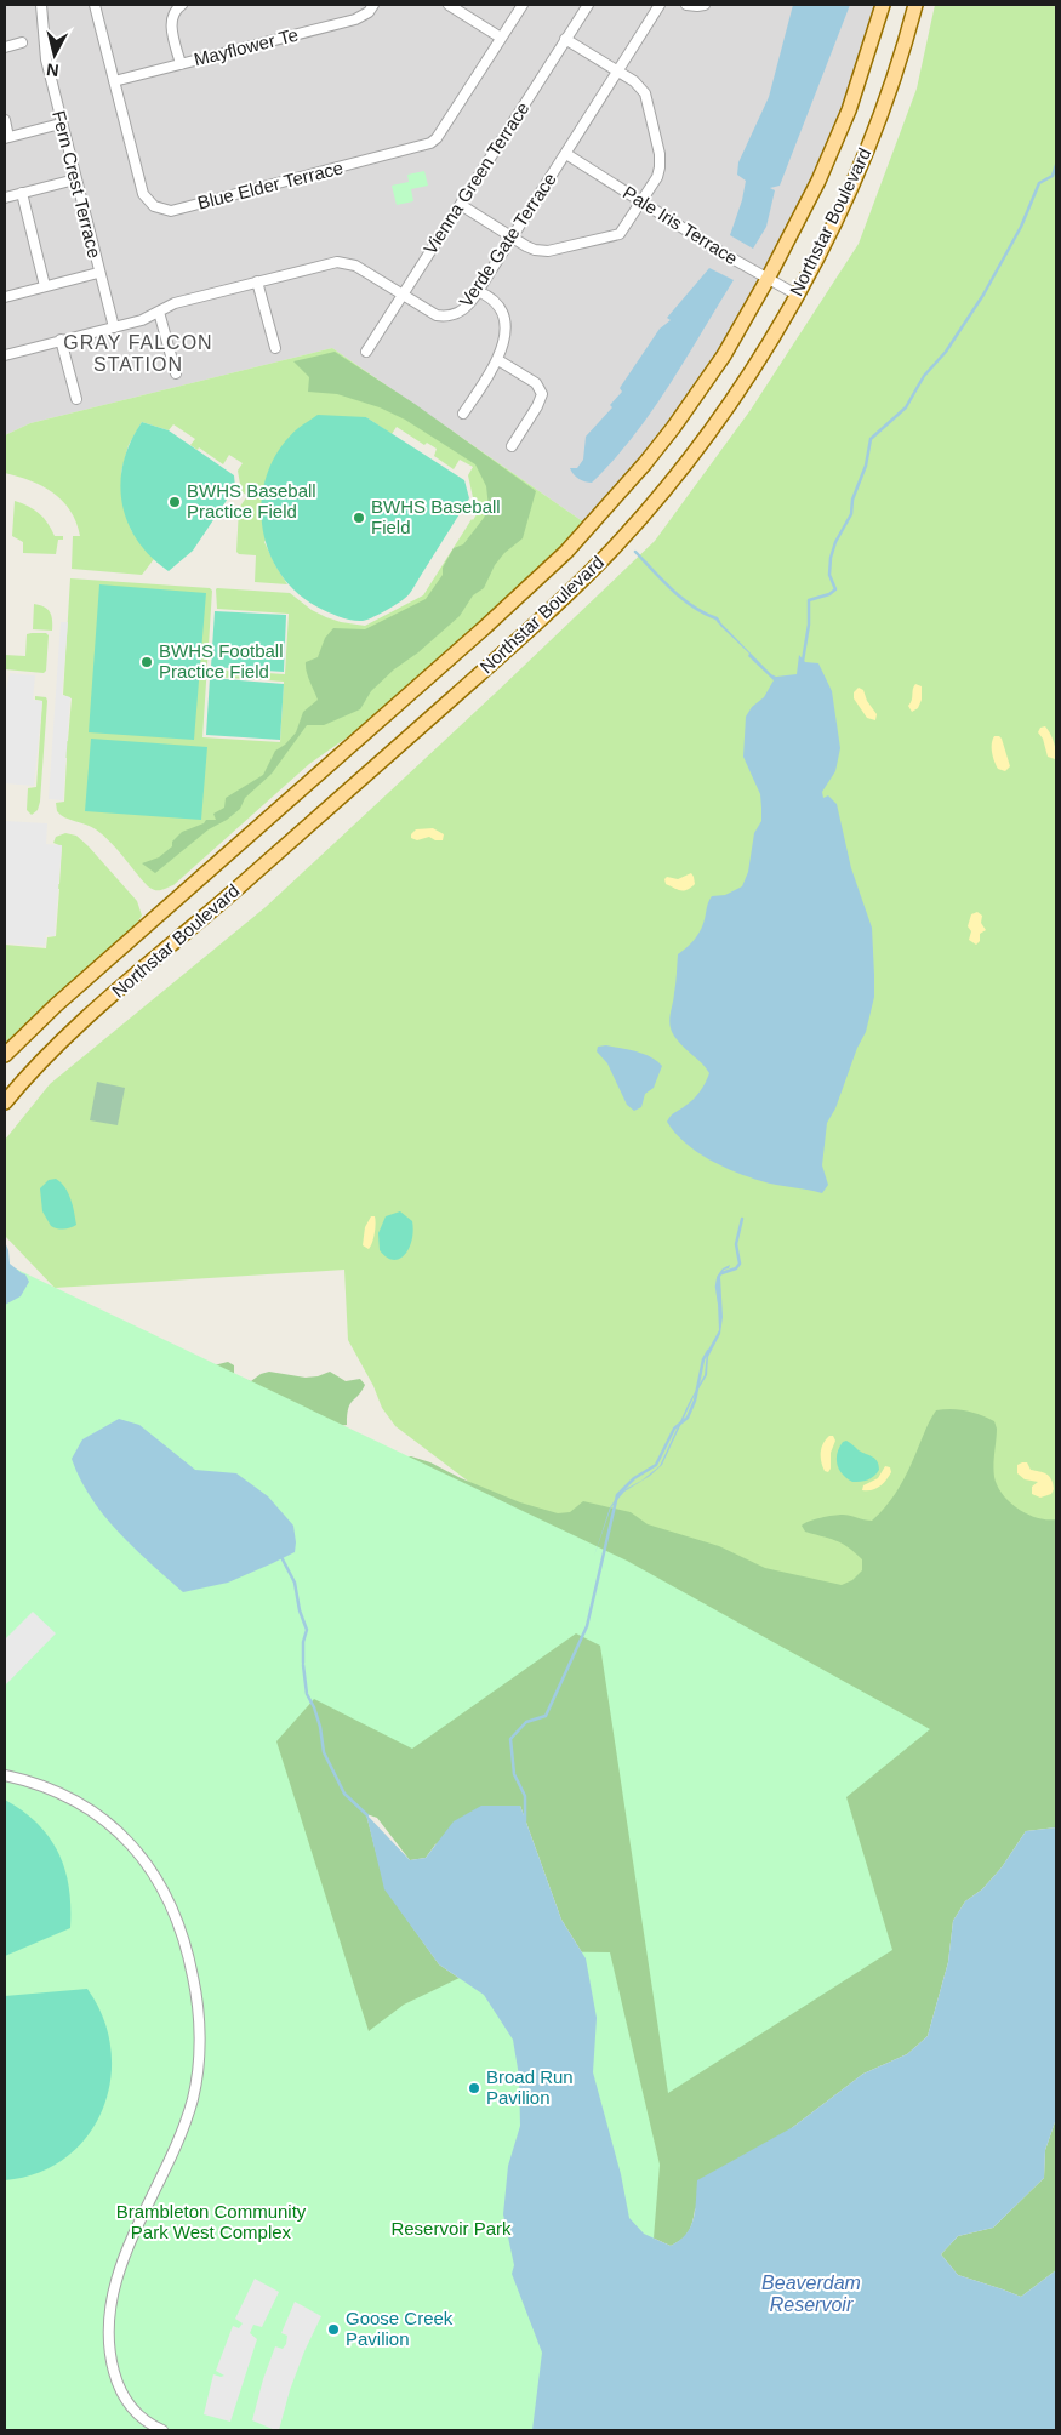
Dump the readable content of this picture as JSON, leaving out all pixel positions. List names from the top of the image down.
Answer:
{
  "streets": {
    "main road": ["Northstar Boulevard"],
    "street": [
      "Mayflower Te",
      "Vienna Green Terrace",
      "Fern Crest Terrace",
      "Blue Elder Terrace",
      "Pale Iris Terrace",
      "Verde Gate Terrace"
    ]
  },
  "crossings": [
    ["Mayflower Te", "Blue Elder Terrace"],
    ["Vienna Green Terrace", "Verde Gate Terrace"],
    ["Fern Crest Terrace", "Verde Gate Terrace"],
    ["Northstar Boulevard", "Pale Iris Terrace"],
    ["Pale Iris Terrace", "Verde Gate Terrace"]
  ],
  "districts": ["GRAY FALCON STATION"],
  "water": ["Beaverdam Reservoir"],
  "parks": ["Brambleton Community Park West Complex", "Reservoir Park"],
  "places": [
    "BWHS Baseball Practice Field",
    "BWHS Baseball Field",
    "BWHS Football Practice Field",
    "Broad Run Pavilion",
    "Goose Creek Pavilion"
  ],
  "north": "bottom"
}
